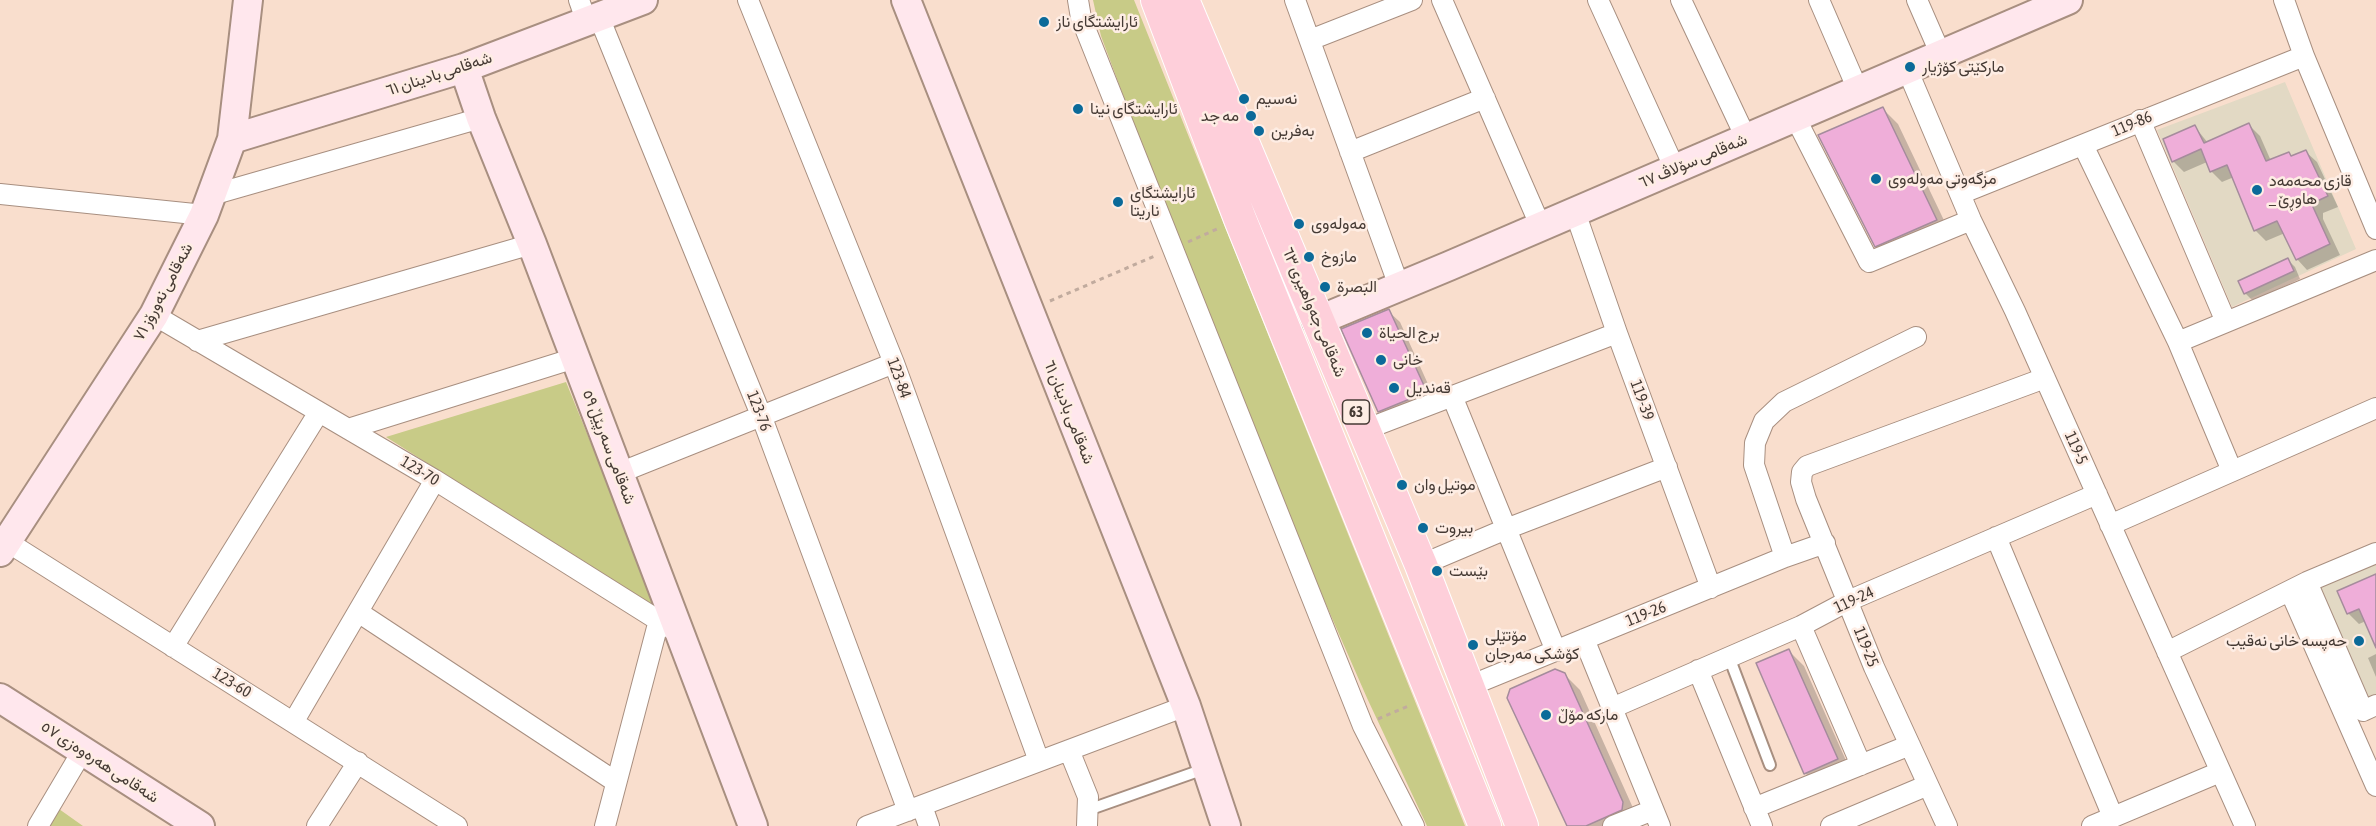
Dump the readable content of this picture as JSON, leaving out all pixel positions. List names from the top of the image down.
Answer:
{
  "streets": {
    "main road": ["شەقامی جەواهیری ٦٣", "63"],
    "street": [
      "شەقامی بادینان ٦١",
      "119-86",
      "شەقامی سۆلاڤ ٦٧",
      "شەقامی نەورۆز ٧١",
      "123-84",
      "119-39",
      "123-76",
      "شەقامی سەرپێڵ ٥٩",
      "119-5",
      "123-70",
      "119-24",
      "119-26",
      "119-25",
      "123-60",
      "شەقامی هەرەوەزی ٥٧"
    ]
  },
  "crossings": [
    ["شەقامی بادینان ٦١", "شەقامی نەورۆز ٧١"],
    ["شەقامی بادینان ٦١", "123-76"],
    ["شەقامی بادینان ٦١", "شەقامی سەرپێڵ ٥٩"],
    ["119-86", "119-5"],
    ["شەقامی سۆلاڤ ٦٧", "شەقامی جەواهیری ٦٣"],
    ["شەقامی سۆلاڤ ٦٧", "119-39"],
    ["شەقامی سۆلاڤ ٦٧", "119-5"],
    ["شەقامی نەورۆز ٧١", "123-70"],
    ["شەقامی نەورۆز ٧١", "123-60"],
    ["شەقامی جەواهیری ٦٣", "119-26"],
    ["119-39", "119-26"],
    ["شەقامی سەرپێڵ ٥٩", "123-70"],
    ["119-5", "119-24"],
    ["119-5", "119-25"],
    ["119-24", "119-25"],
    ["119-26", "119-25"]
  ],
  "places": [
    "ئارایشتگای ناز",
    "مارکێتی کۆژیار",
    "نەسیم",
    "ئارایشتگای نینا",
    "مه جد",
    "بەفرین",
    "مزگەوتی مەولەوی",
    "قازی محەمەد _ هاوڕێ",
    "ئارایشتگای ناریتا",
    "مەولەوی",
    "مازوخ",
    "البصرة",
    "برج الحياة",
    "خانی",
    "قەندیل",
    "موتيل وان",
    "بیروت",
    "بێست",
    "حەپسە خانی نەقیب",
    "مۆتێلی کۆشکی مەرجان",
    "مارکە مۆڵ"
  ]
}
